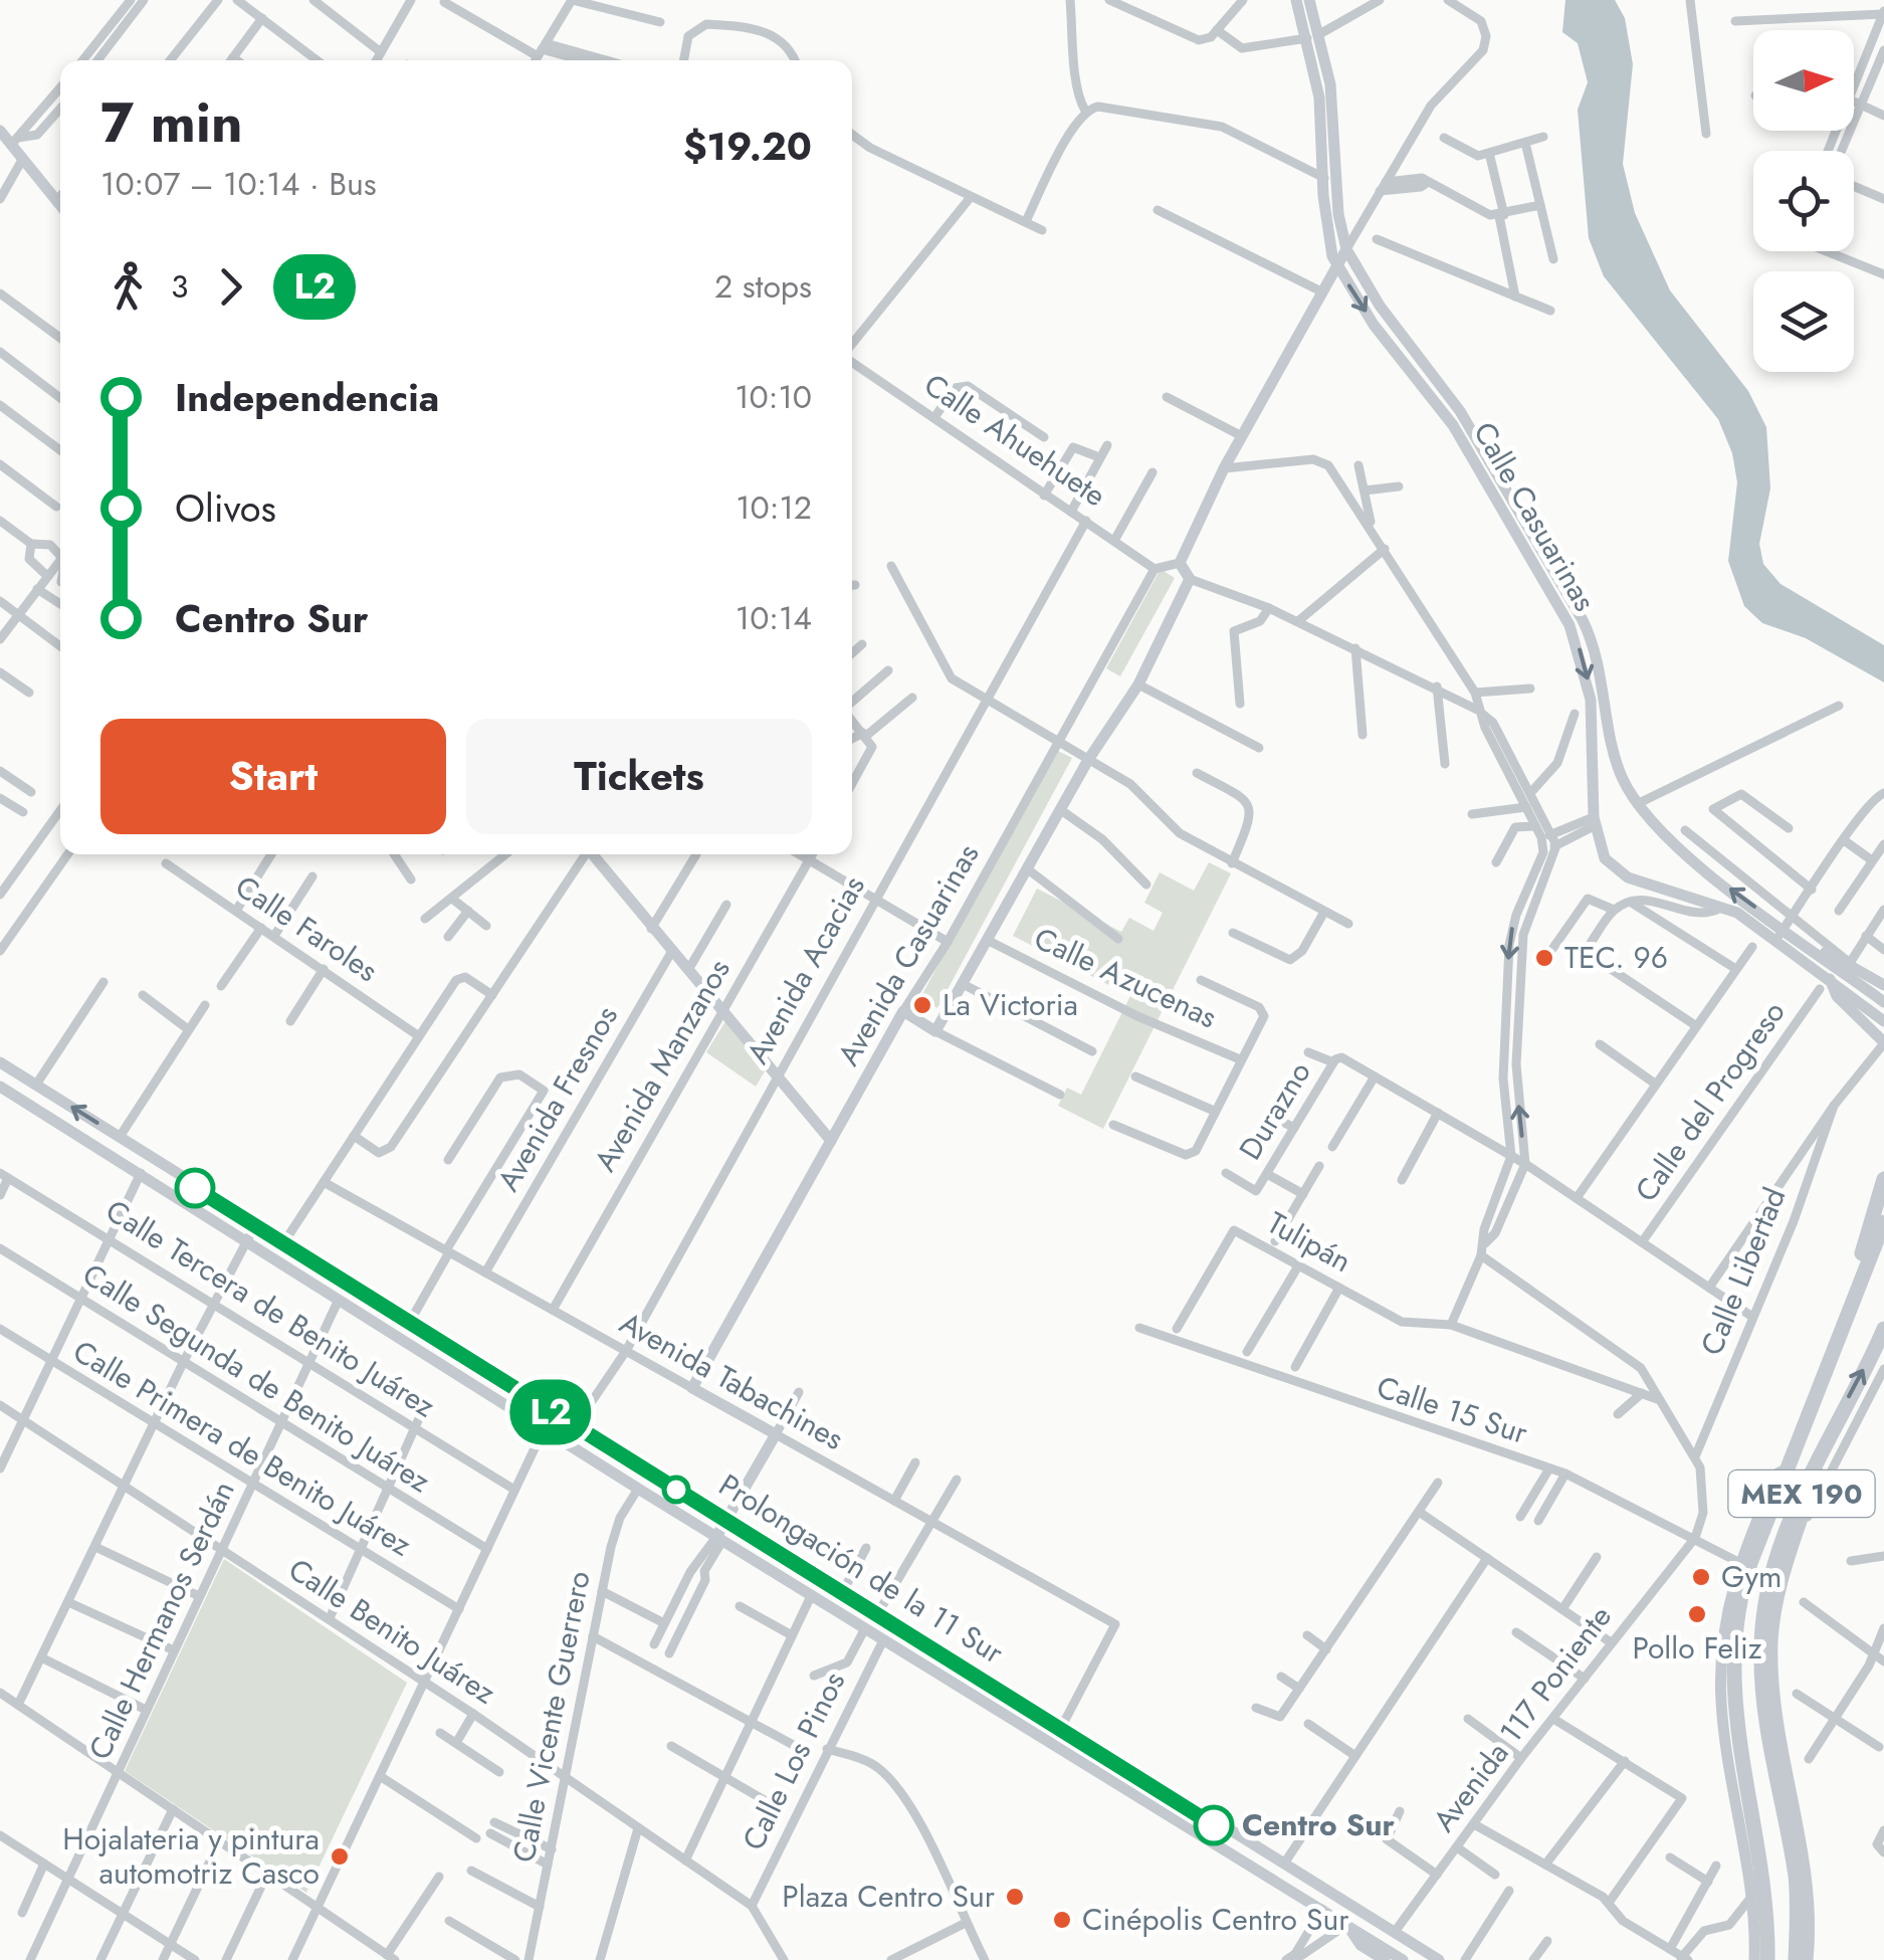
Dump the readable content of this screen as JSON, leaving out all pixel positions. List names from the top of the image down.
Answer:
{
  "streets": {
    "highway": ["MEX 190"],
    "main road": [
      "Calle Casuarinas",
      "Avenida Casuarinas",
      "Avenida Tabachines",
      "Prolongación de la 11 Sur"
    ],
    "street": [
      "Calle Ahuehuete",
      "Calle Faroles",
      "Avenida Acacias",
      "Calle Azucenas",
      "Avenida Manzanos",
      "Avenida Fresnos",
      "Calle del Progreso",
      "Durazno",
      "Tulipán",
      "Calle Libertad",
      "Calle Tercera de Benito Juárez",
      "Calle Segunda de Benito Juárez",
      "Calle 15 Sur",
      "Calle Primera de Benito Juárez",
      "Calle Hermanos Serdán",
      "Calle Benito Juárez",
      "Calle Vicente Guerrero",
      "Avenida 117 Poniente",
      "Calle Los Pinos"
    ]
  },
  "crossings": [
    ["Calle Ahuehuete", "Avenida Casuarinas"],
    ["Calle Ahuehuete", "Avenida Acacias"],
    ["Avenida Casuarinas", "Avenida Tabachines"],
    ["Avenida Acacias", "Avenida Tabachines"],
    ["Avenida Acacias", "Prolongación de la 11 Sur"],
    ["Avenida Manzanos", "Avenida Tabachines"],
    ["Avenida Fresnos", "Avenida Tabachines"],
    ["Calle Tercera de Benito Juárez", "Calle Hermanos Serdán"],
    ["Calle Segunda de Benito Juárez", "Calle Hermanos Serdán"],
    ["Avenida Tabachines", "Prolongación de la 11 Sur"],
    ["Calle 15 Sur", "Avenida 117 Poniente"],
    ["Calle Primera de Benito Juárez", "Calle Hermanos Serdán"],
    ["Prolongación de la 11 Sur", "Calle Hermanos Serdán"],
    ["Prolongación de la 11 Sur", "Calle Vicente Guerrero"],
    ["Prolongación de la 11 Sur", "Avenida 117 Poniente"],
    ["Prolongación de la 11 Sur", "Calle Los Pinos"],
    ["Calle Hermanos Serdán", "Calle Benito Juárez"],
    ["Calle Benito Juárez", "Calle Vicente Guerrero"],
    ["Calle Benito Juárez", "Calle Los Pinos"]
  ],
  "places": [
    "TEC. 96",
    "La Victoria",
    "Gym",
    "Pollo Feliz",
    "Centro Sur",
    "Hojalateria y pintura automotriz Casco",
    "Plaza Centro Sur",
    "Cinépolis Centro Sur"
  ],
  "lines": ["bus line L2"],
  "north": "right",
  "page": {
    "on_map": "L2",
    "heading": ["7 min", "10:07 – 10:14 · Bus", "$19.20"],
    "legs": ["3", "L2", "2 stops"],
    "list": [
      {
        "name": "Independencia",
        "value": "10:10"
      },
      {
        "name": "Olivos",
        "value": "10:12"
      },
      {
        "name": "Centro Sur",
        "value": "10:14"
      }
    ],
    "buttons": ["Start", "Tickets"]
  }
}
